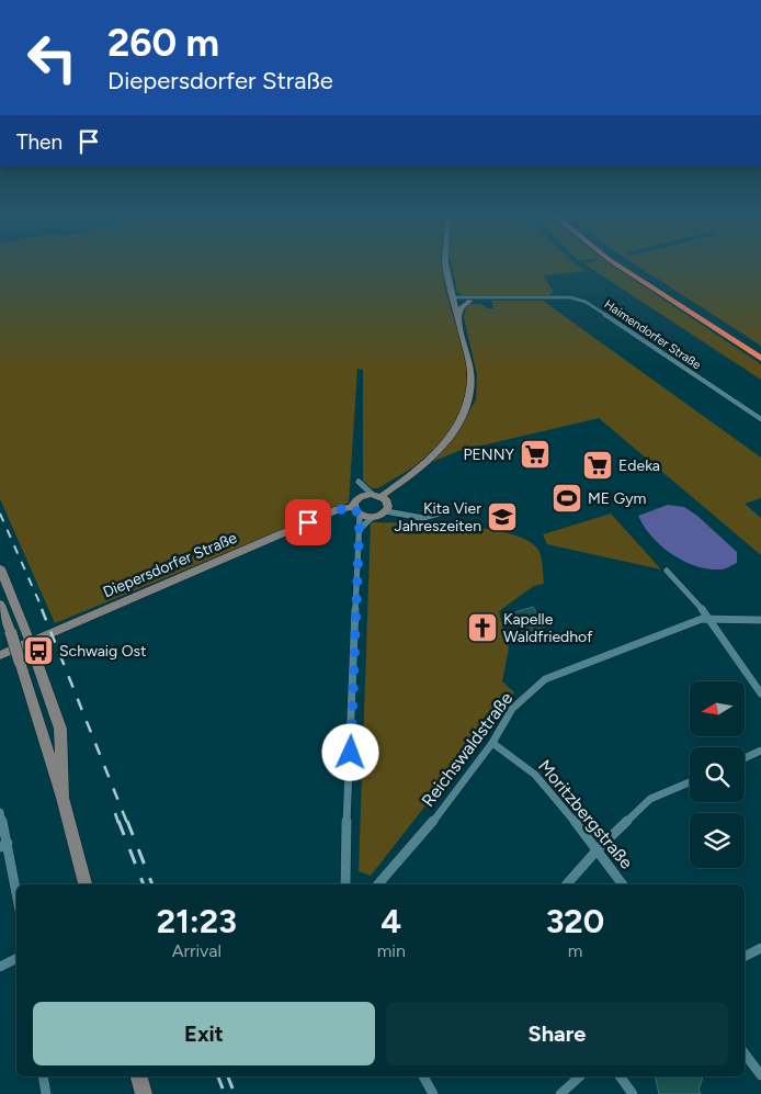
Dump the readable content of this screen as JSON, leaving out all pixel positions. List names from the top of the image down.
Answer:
{
  "streets": {
    "street": [
      "Haimendorfer Straße",
      "Diepersdorfer Straße",
      "Reichswaldstraße",
      "Moritzbergstraße"
    ]
  },
  "crossings": [
    ["Reichswaldstraße", "Moritzbergstraße"]
  ],
  "places": {
    "supermarket": ["PENNY", "Edeka"],
    "sports": ["ME Gym"],
    "school or university": ["Kita Vier Jahreszeiten"],
    "church": ["Kapelle Waldfriedhof"],
    "bus stop": ["Schwaig Ost"]
  },
  "north": "left",
  "page": {
    "turn": ["260 m", "Diepersdorfer Straße"],
    "then": "Then",
    "eta": [
      "21:23",
      "Arrival",
      "4",
      "min",
      "320",
      "m"
    ],
    "buttons": ["Exit", "Share"]
  }
}
